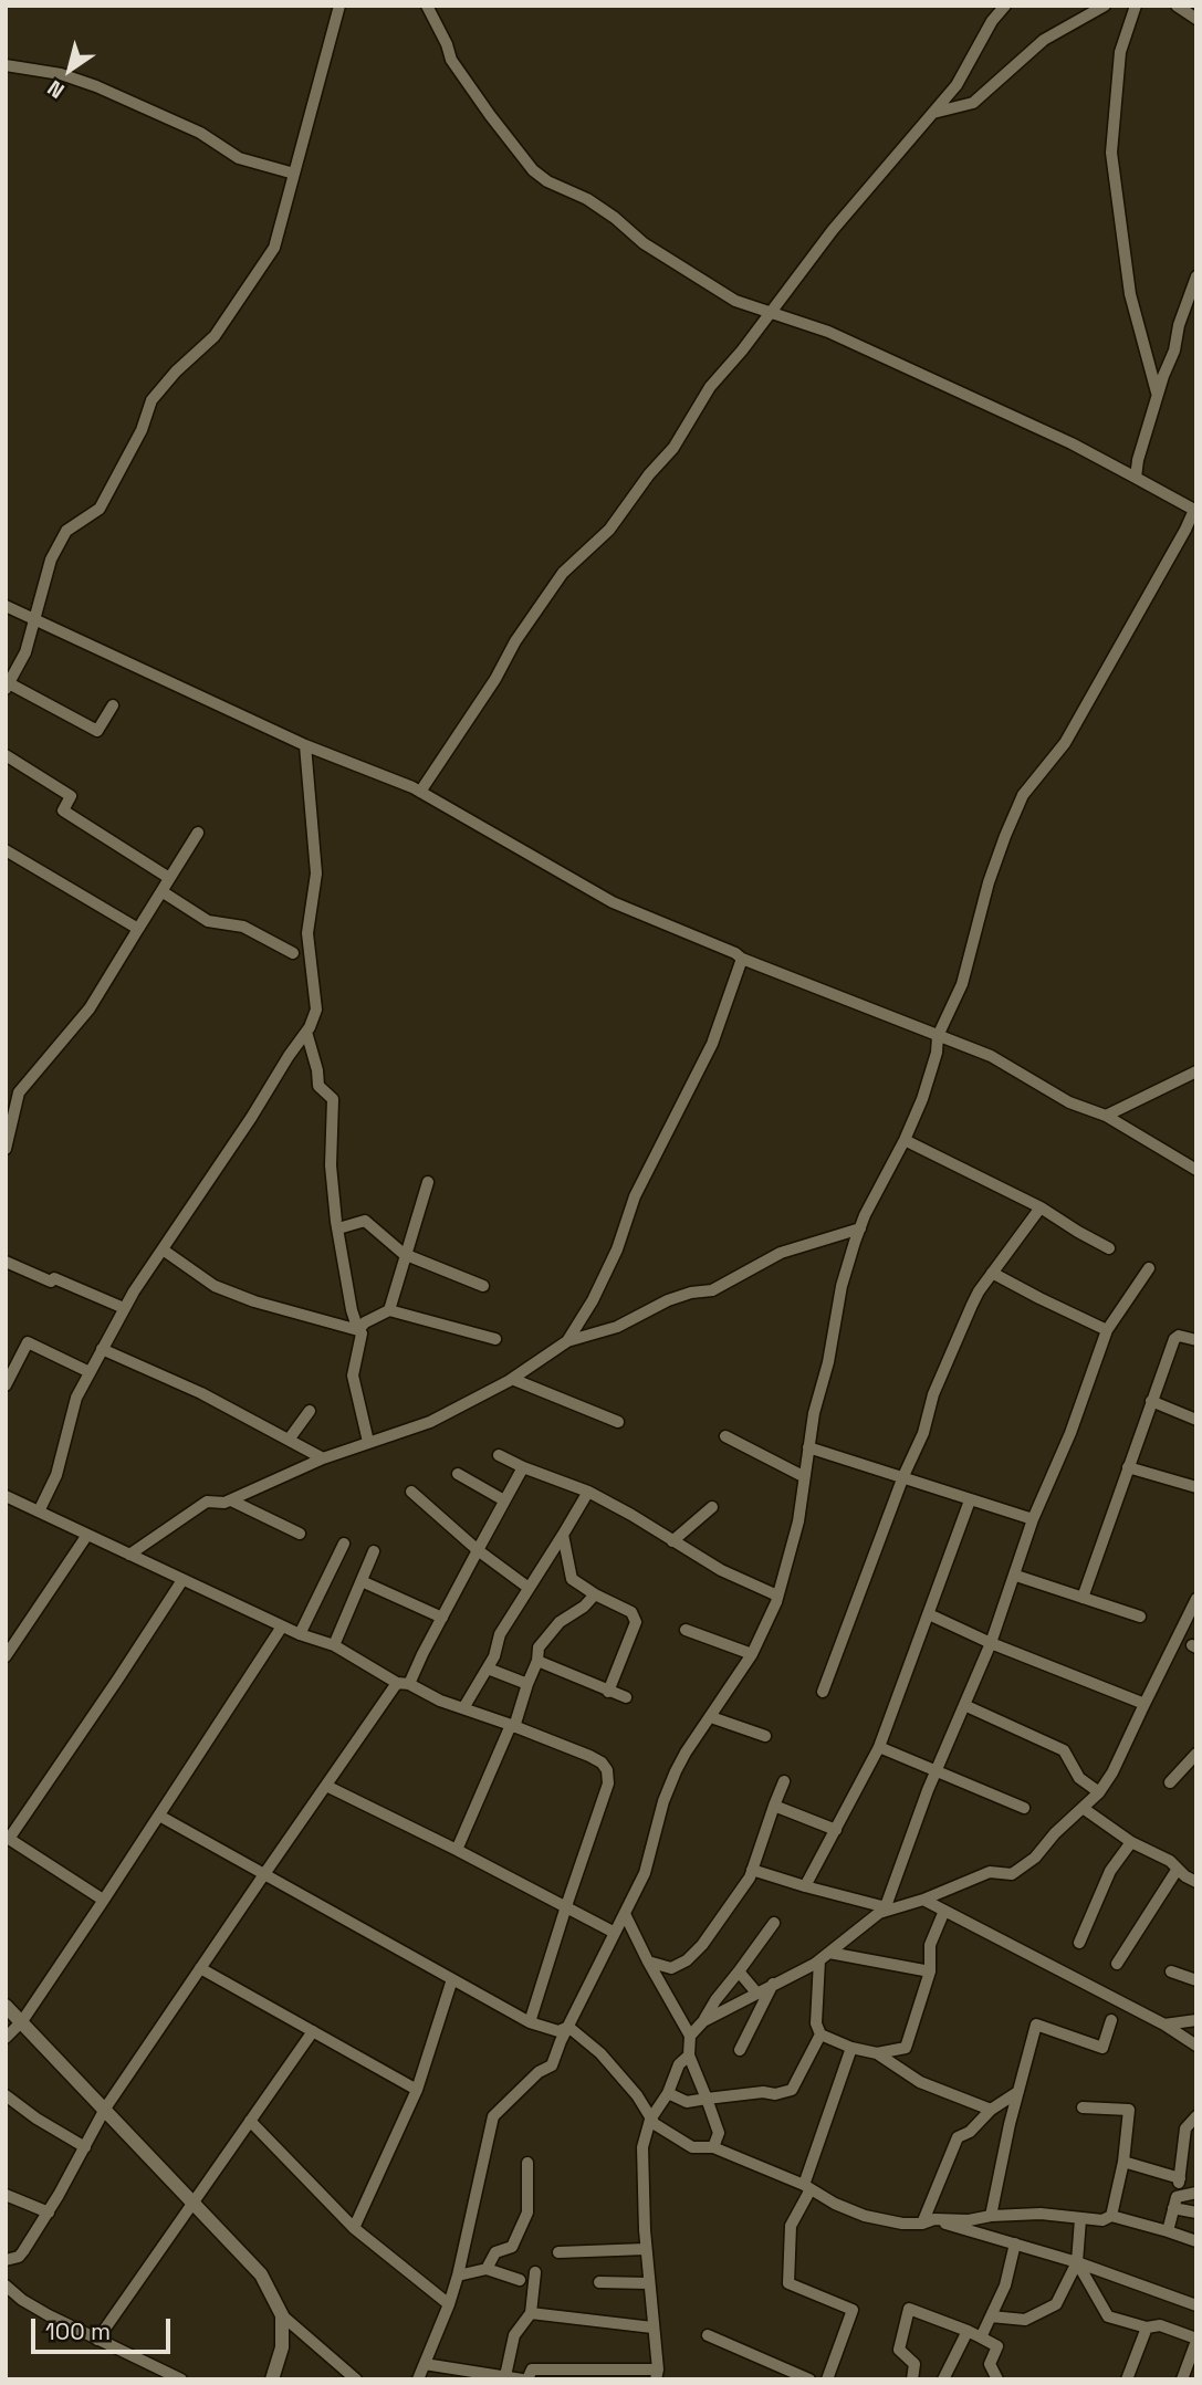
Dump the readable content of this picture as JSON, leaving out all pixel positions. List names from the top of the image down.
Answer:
{
  "scale_bar": "100 m",
  "north": "bottom left"
}
